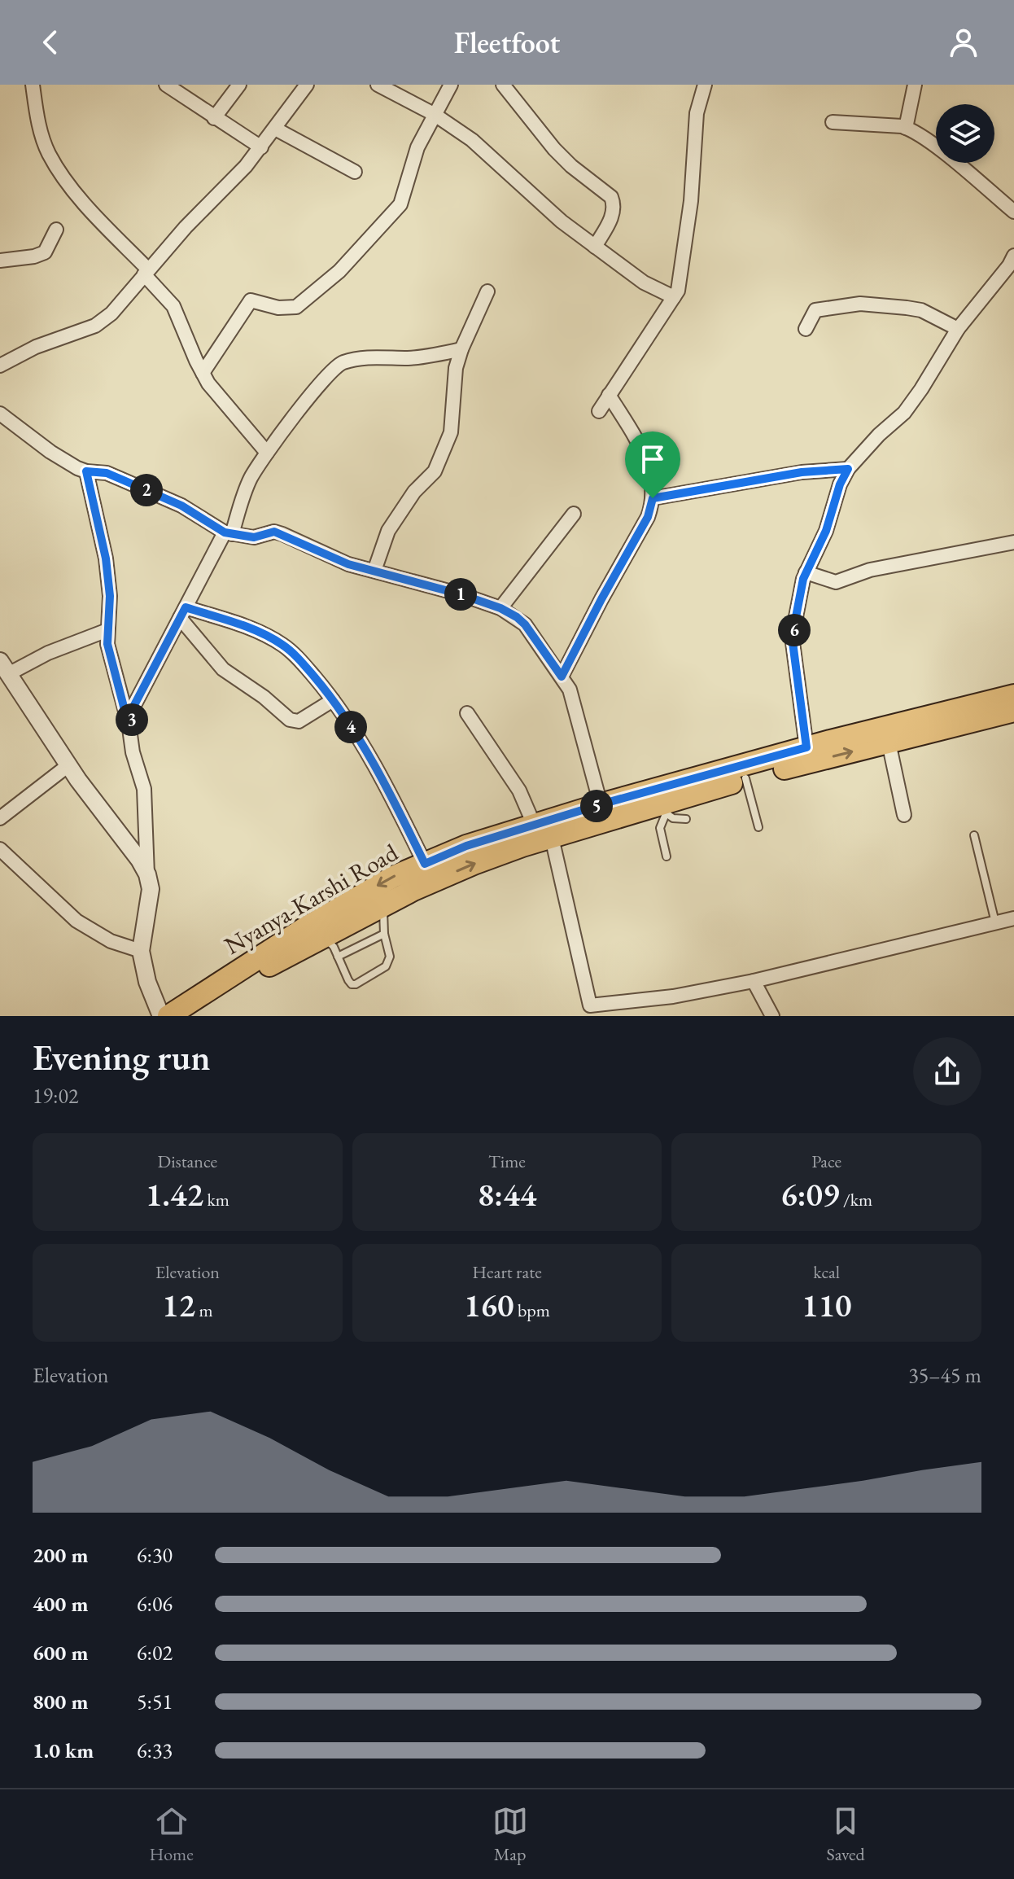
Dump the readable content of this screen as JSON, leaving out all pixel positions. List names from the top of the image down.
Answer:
{
  "streets": {
    "main road": ["Nyanya-Karshi Road"]
  },
  "page": {
    "header": "Fleetfoot",
    "pins": [
      "2",
      "1",
      "6",
      "3",
      "4",
      "5"
    ],
    "heading": ["Evening run", "19:02"],
    "stats": [
      ["Distance", "1.42 km"],
      ["Time", "8:44"],
      ["Pace", "6:09 /km"],
      ["Elevation", "12 m"],
      ["Heart rate", "160 bpm"],
      ["kcal", "110"]
    ],
    "chart": ["Elevation", "35–45 m"],
    "list": [
      {
        "name": "200 m",
        "note": "6:30"
      },
      {
        "name": "400 m",
        "note": "6:06"
      },
      {
        "name": "600 m",
        "note": "6:02"
      },
      {
        "name": "800 m",
        "note": "5:51"
      },
      {
        "name": "1.0 km",
        "note": "6:33"
      }
    ],
    "tabs": ["Home", "Map", "Saved"]
  }
}
